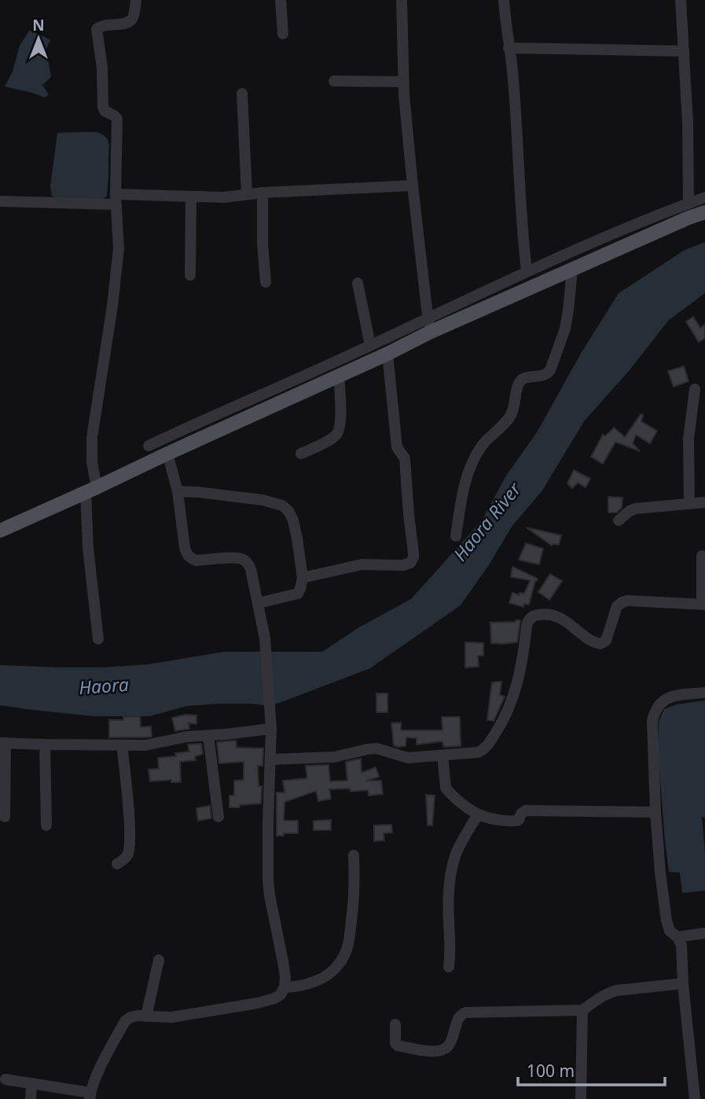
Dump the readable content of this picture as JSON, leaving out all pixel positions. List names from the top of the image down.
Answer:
{
  "water": ["Haora River", "Haora"],
  "scale_bar": "100 m",
  "north": "top"
}
